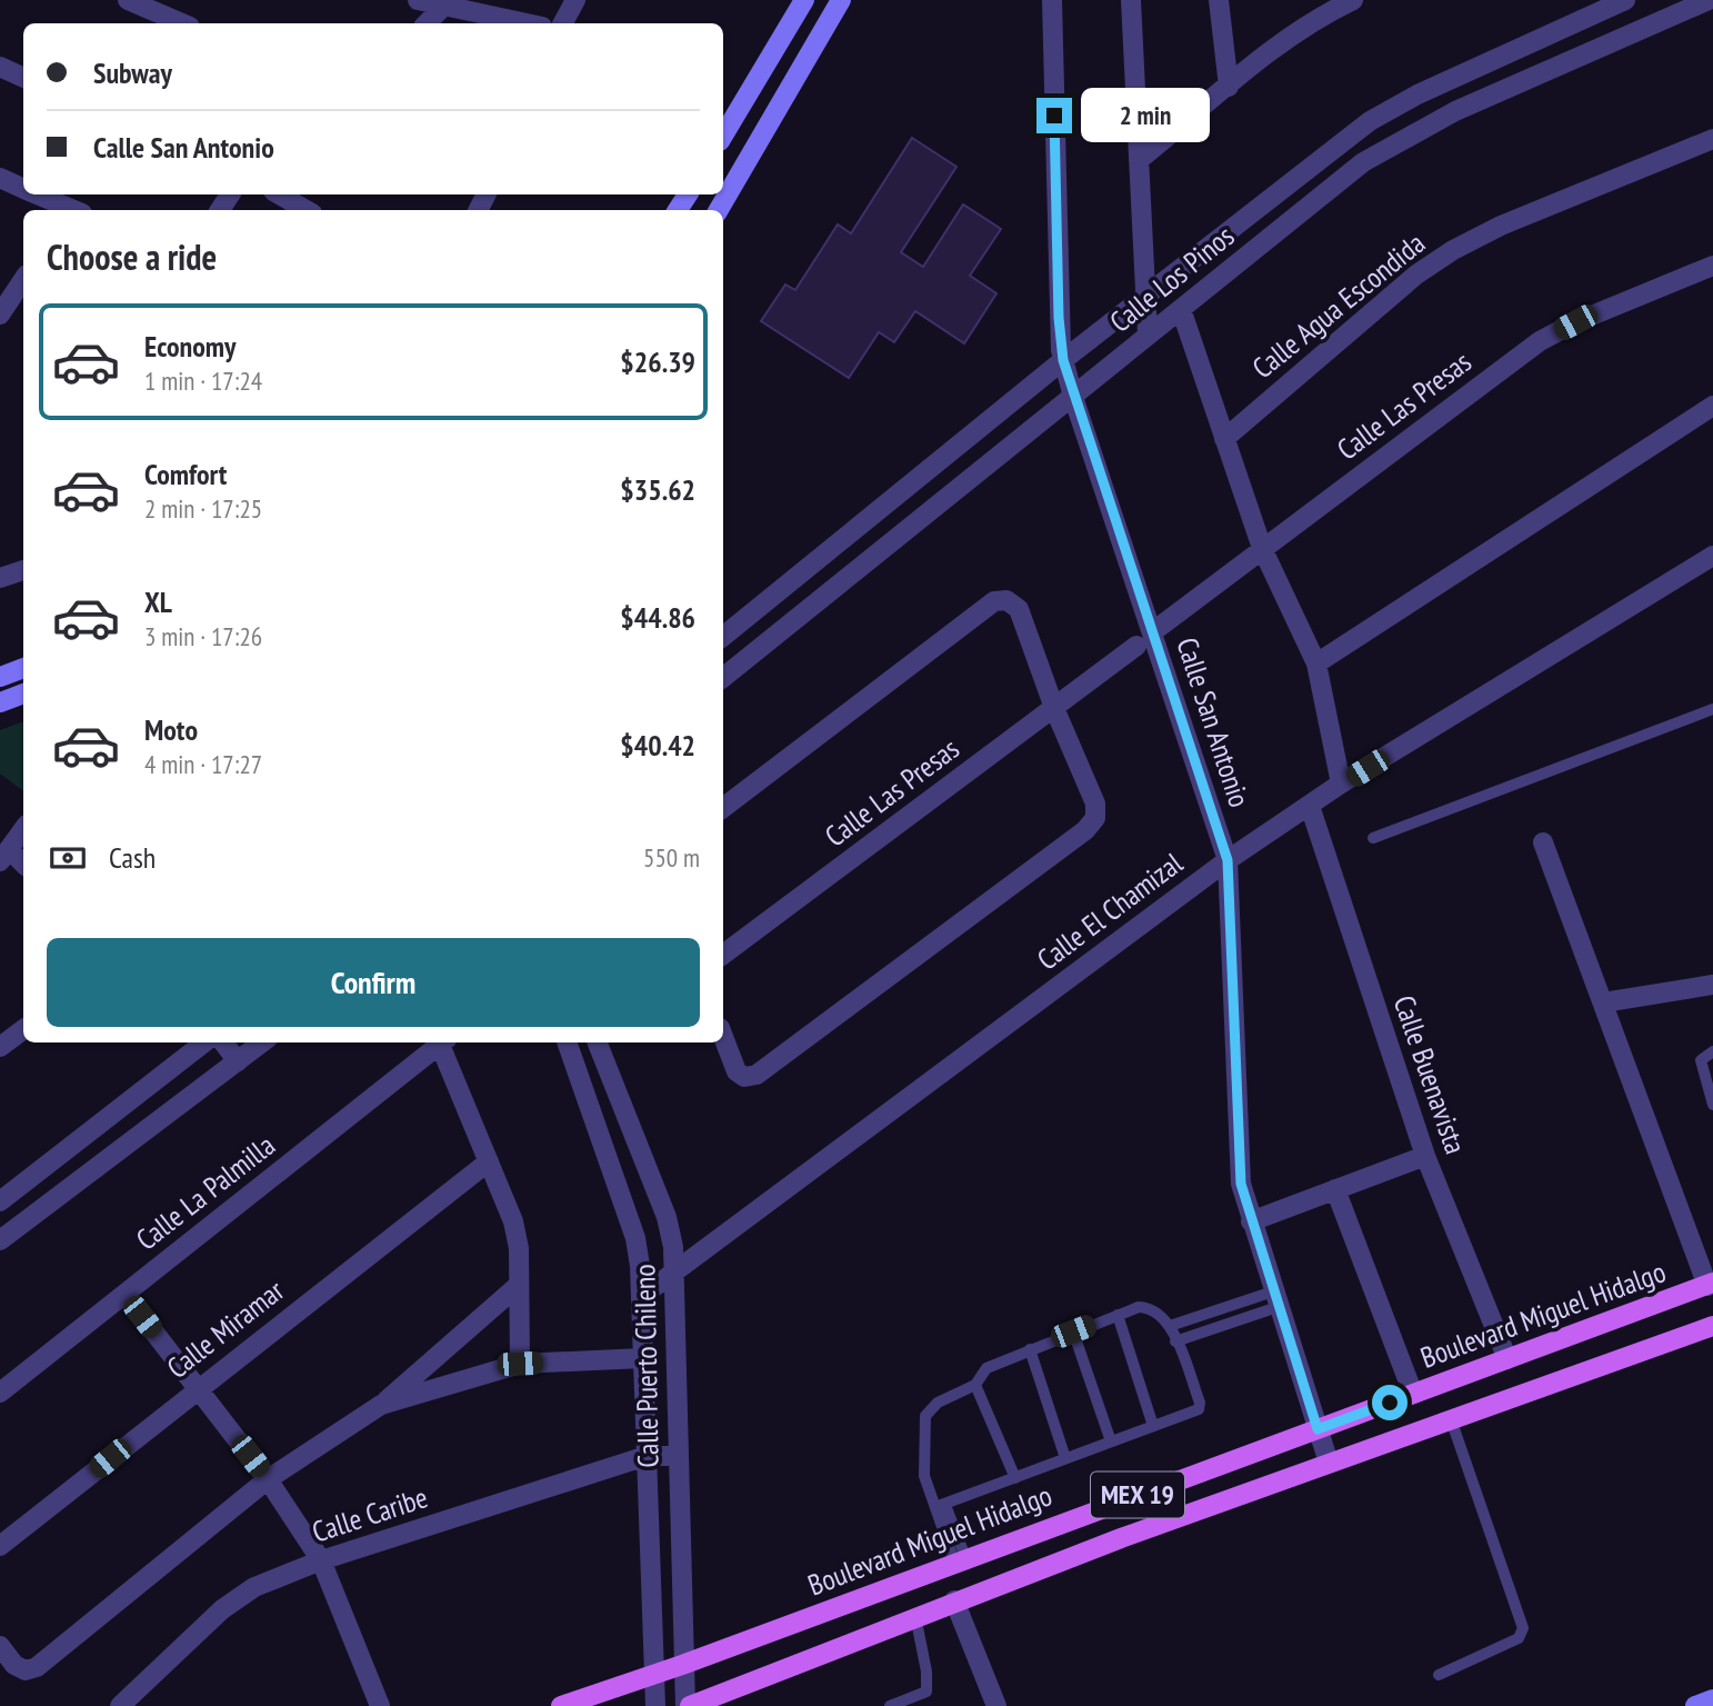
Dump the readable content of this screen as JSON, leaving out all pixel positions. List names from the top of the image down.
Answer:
{
  "streets": {
    "main road": ["Boulevard Miguel Hidalgo", "MEX 19"],
    "street": [
      "Calle Los Pinos",
      "Calle Agua Escondida",
      "Calle Las Presas",
      "Calle San Antonio",
      "Calle El Chamizal",
      "Calle Buenavista",
      "Calle La Palmilla",
      "Calle Miramar",
      "Calle Puerto Chileno",
      "Calle Caribe"
    ]
  },
  "crossings": [
    ["Calle Los Pinos", "Calle San Antonio"],
    ["Calle Las Presas", "Calle San Antonio"],
    ["Calle San Antonio", "Calle El Chamizal"],
    ["Calle San Antonio", "Boulevard Miguel Hidalgo"],
    ["Calle San Antonio", "MEX 19"],
    ["Calle El Chamizal", "Calle Buenavista"],
    ["Calle El Chamizal", "Calle Puerto Chileno"],
    ["Calle Buenavista", "Boulevard Miguel Hidalgo"],
    ["Boulevard Miguel Hidalgo", "Calle Puerto Chileno"],
    ["Calle Puerto Chileno", "MEX 19"],
    ["Calle Puerto Chileno", "Calle Caribe"]
  ],
  "page": {
    "banner": ["Subway", "Calle San Antonio"],
    "bubble": "2 min",
    "heading": "Choose a ride",
    "list": [
      {
        "name": "Economy",
        "note": "1 min · 17:24",
        "value": "$26.39"
      },
      {
        "name": "Comfort",
        "note": "2 min · 17:25",
        "value": "$35.62"
      },
      {
        "name": "XL",
        "note": "3 min · 17:26",
        "value": "$44.86"
      },
      {
        "name": "Moto",
        "note": "4 min · 17:27",
        "value": "$40.42"
      }
    ],
    "pay": ["Cash", "550 m"],
    "buttons": "Confirm"
  }
}
